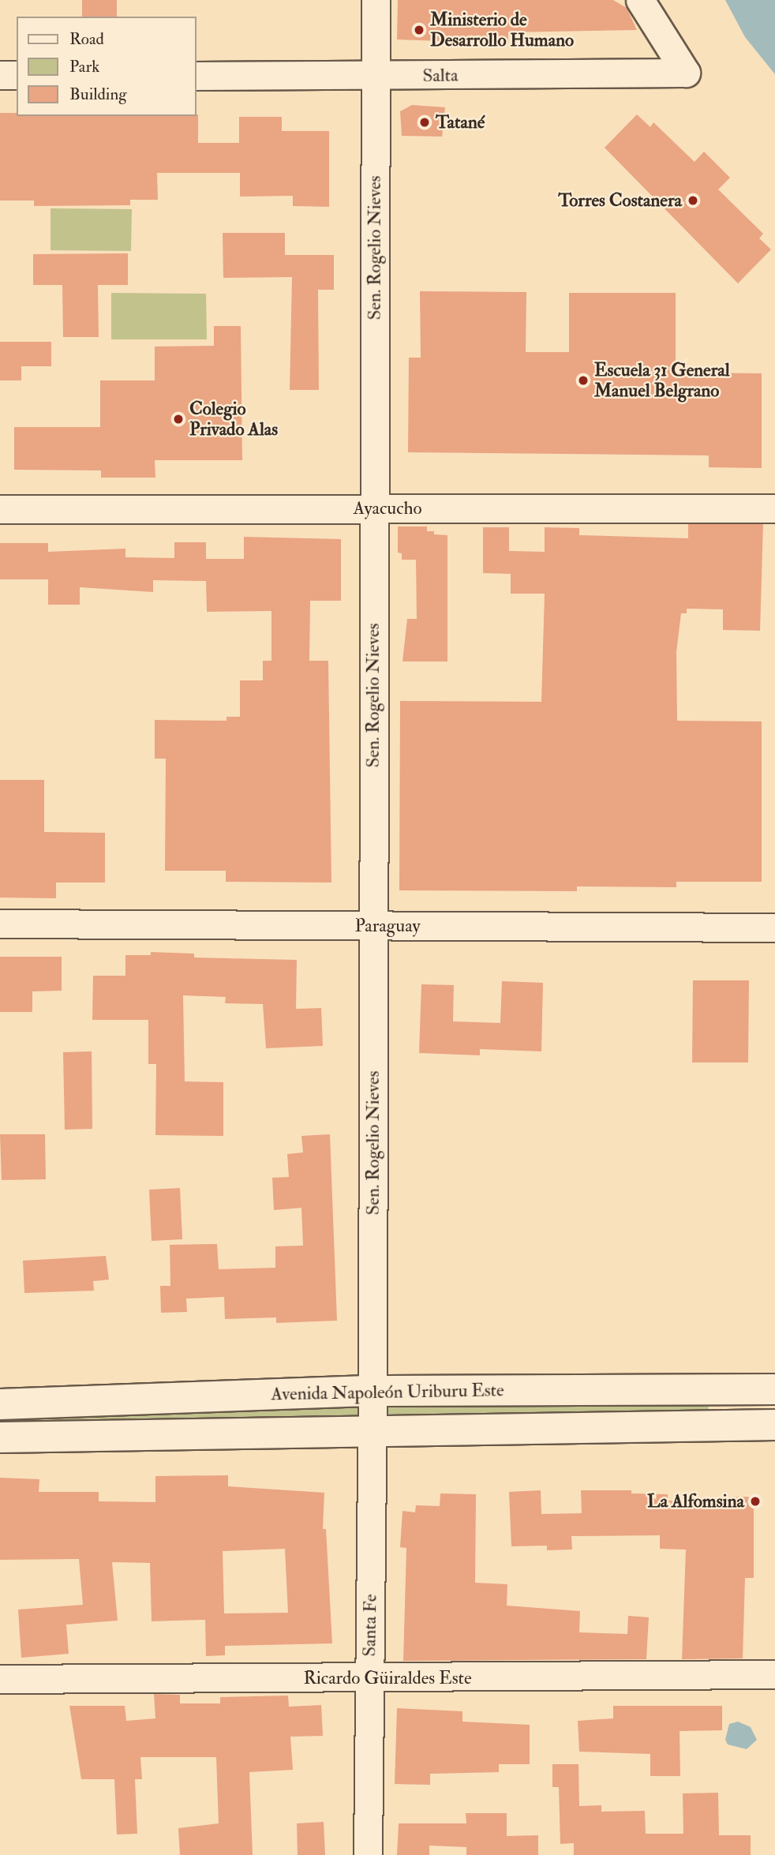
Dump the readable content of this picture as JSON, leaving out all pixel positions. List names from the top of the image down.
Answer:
{
  "streets": {
    "main road": ["Avenida Napoleón Uriburu Este"],
    "street": [
      "Salta",
      "Sen. Rogelio Nieves",
      "Ayacucho",
      "Paraguay",
      "Santa Fe",
      "Ricardo Güiraldes Este"
    ]
  },
  "crossings": [
    ["Salta", "Sen. Rogelio Nieves"],
    ["Sen. Rogelio Nieves", "Ayacucho"],
    ["Sen. Rogelio Nieves", "Paraguay"],
    ["Sen. Rogelio Nieves", "Avenida Napoleón Uriburu Este"],
    ["Sen. Rogelio Nieves", "Santa Fe"],
    ["Avenida Napoleón Uriburu Este", "Santa Fe"],
    ["Santa Fe", "Ricardo Güiraldes Este"]
  ],
  "places": [
    "Ministerio de Desarrollo Humano",
    "Tatané",
    "Torres Costanera",
    "Escuela 31 General Manuel Belgrano",
    "Colegio Privado Alas",
    "La Alfomsina"
  ],
  "legend": ["Road", "Park", "Building"]
}
